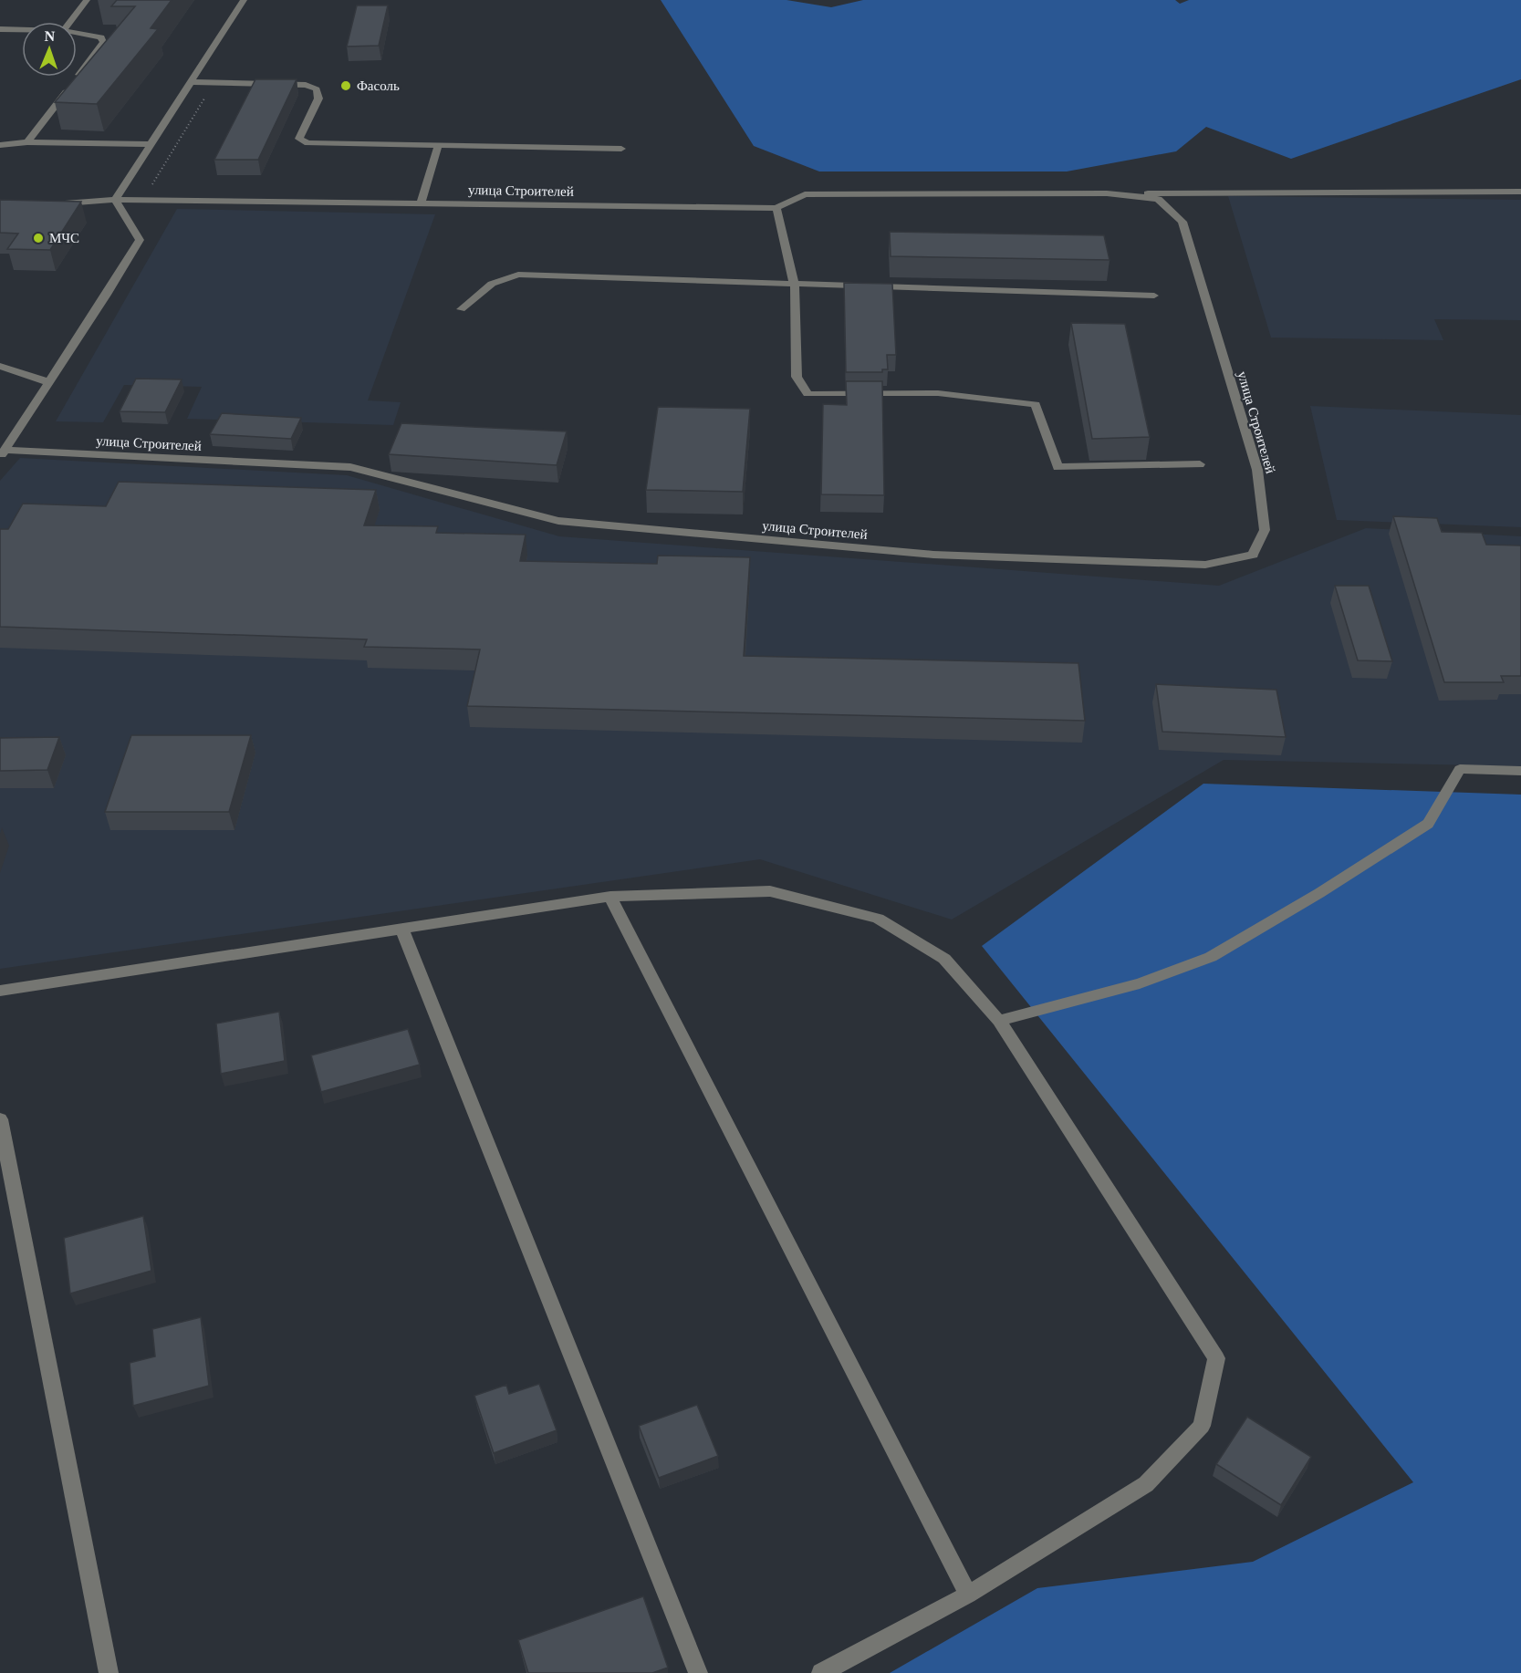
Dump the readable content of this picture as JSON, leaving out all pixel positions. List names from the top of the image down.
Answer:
{
  "streets": {
    "street": ["улица Строителей"]
  },
  "places": ["Фасоль", "МЧС"],
  "north": "top"
}
